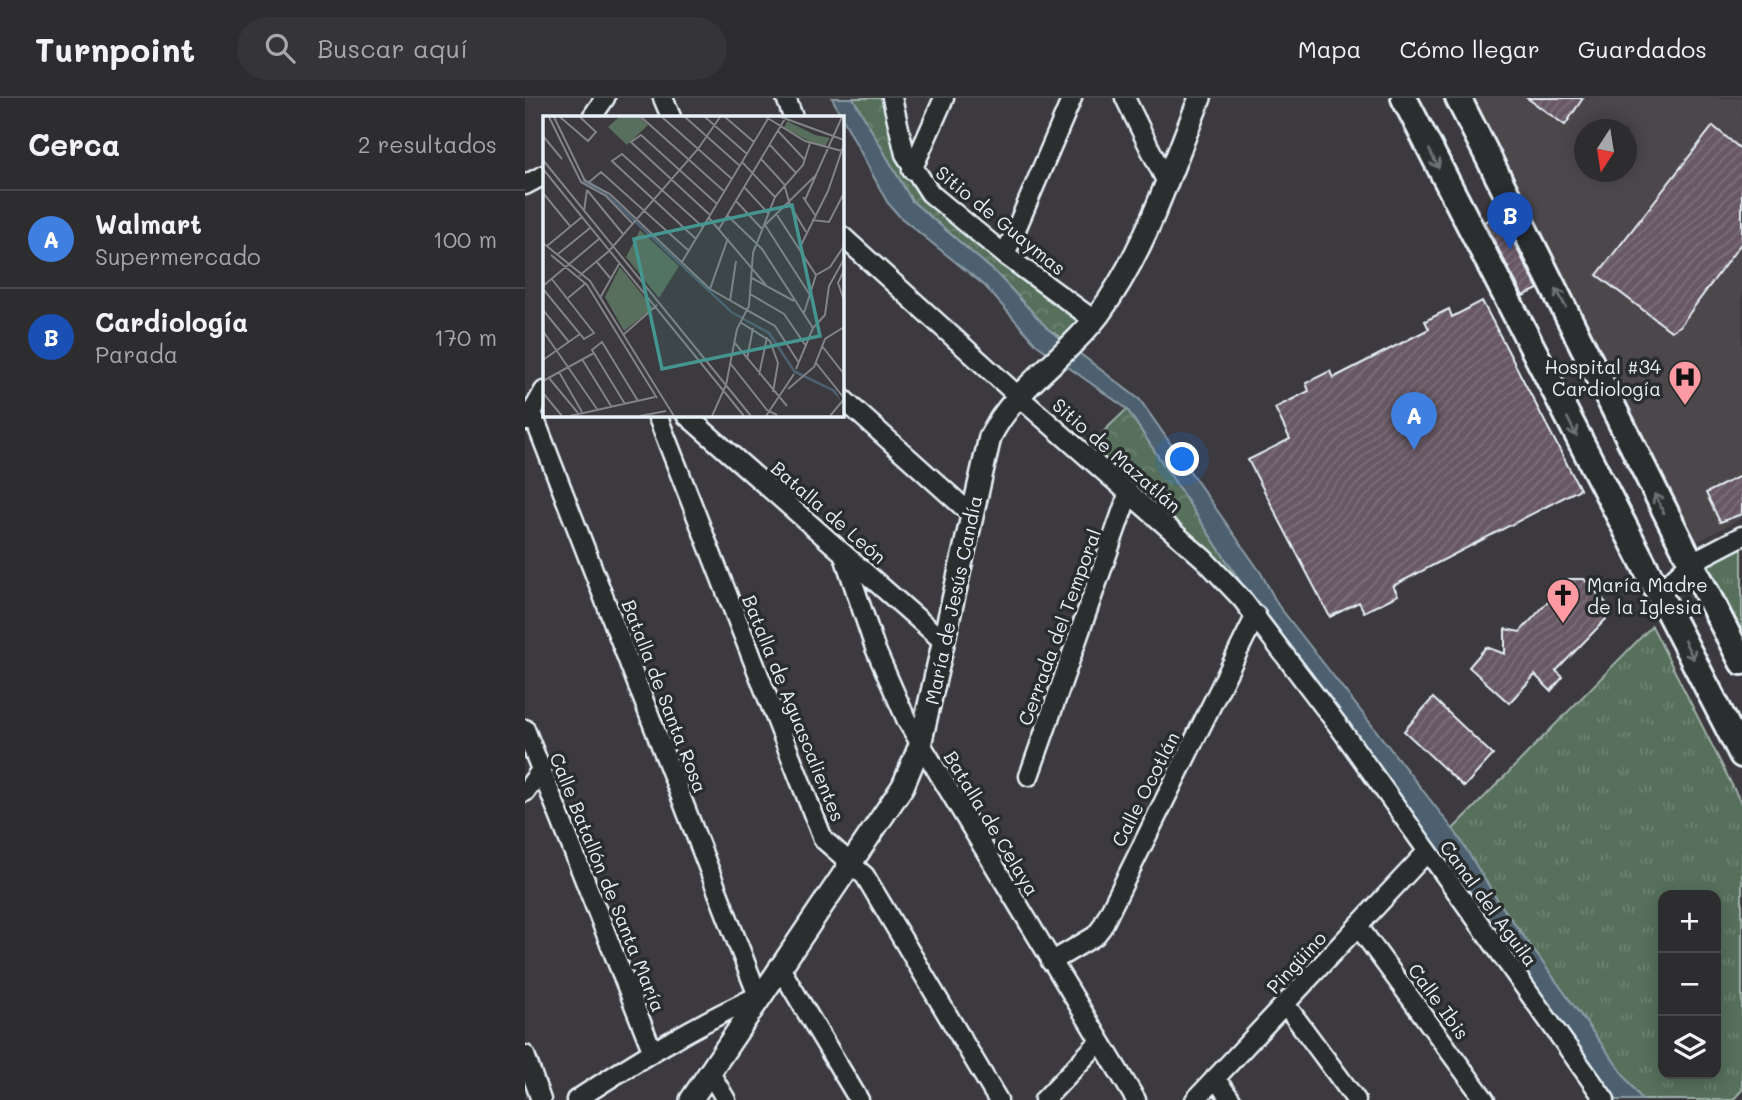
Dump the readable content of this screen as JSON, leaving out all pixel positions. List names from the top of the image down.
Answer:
{
  "streets": {
    "street": [
      "Sitio de Guaymas",
      "Sitio de Mazatlán",
      "Batalla de León",
      "María de Jesús Candía",
      "Cerrada del Temporal",
      "Batalla de Santa Rosa",
      "Batalla de Aguascalientes",
      "Calle Ocotlán",
      "Batalla de Celaya",
      "Calle Batallón de Santa María",
      "Canal del Aguila",
      "Pingüino",
      "Calle Ibis"
    ]
  },
  "crossings": [
    ["Sitio de Guaymas", "María de Jesús Candía"],
    ["Sitio de Mazatlán", "María de Jesús Candía"],
    ["Sitio de Mazatlán", "Cerrada del Temporal"],
    ["Sitio de Mazatlán", "Calle Ocotlán"],
    ["Sitio de Mazatlán", "Canal del Aguila"],
    ["Batalla de León", "María de Jesús Candía"],
    ["Batalla de León", "Batalla de Celaya"],
    ["María de Jesús Candía", "Batalla de Santa Rosa"],
    ["María de Jesús Candía", "Batalla de Aguascalientes"],
    ["María de Jesús Candía", "Batalla de Celaya"],
    ["Calle Ocotlán", "Batalla de Celaya"],
    ["Canal del Aguila", "Pingüino"],
    ["Pingüino", "Calle Ibis"]
  ],
  "places": {
    "hospital": ["Hospital #34 Cardiología"],
    "church": ["María Madre de la Iglesia"]
  },
  "north": "bottom",
  "page": {
    "header": "Turnpoint",
    "search": "Buscar aquí",
    "nav": ["Mapa", "Cómo llegar", "Guardados"],
    "heading": ["Cerca", "2 resultados"],
    "list": [
      {
        "mark": "A",
        "name": "Walmart",
        "note": "Supermercado",
        "value": "100 m"
      },
      {
        "mark": "B",
        "name": "Cardiología",
        "note": "Parada",
        "value": "170 m"
      }
    ],
    "pins": ["B", "A"],
    "map_buttons": ["+", "−"]
  }
}
